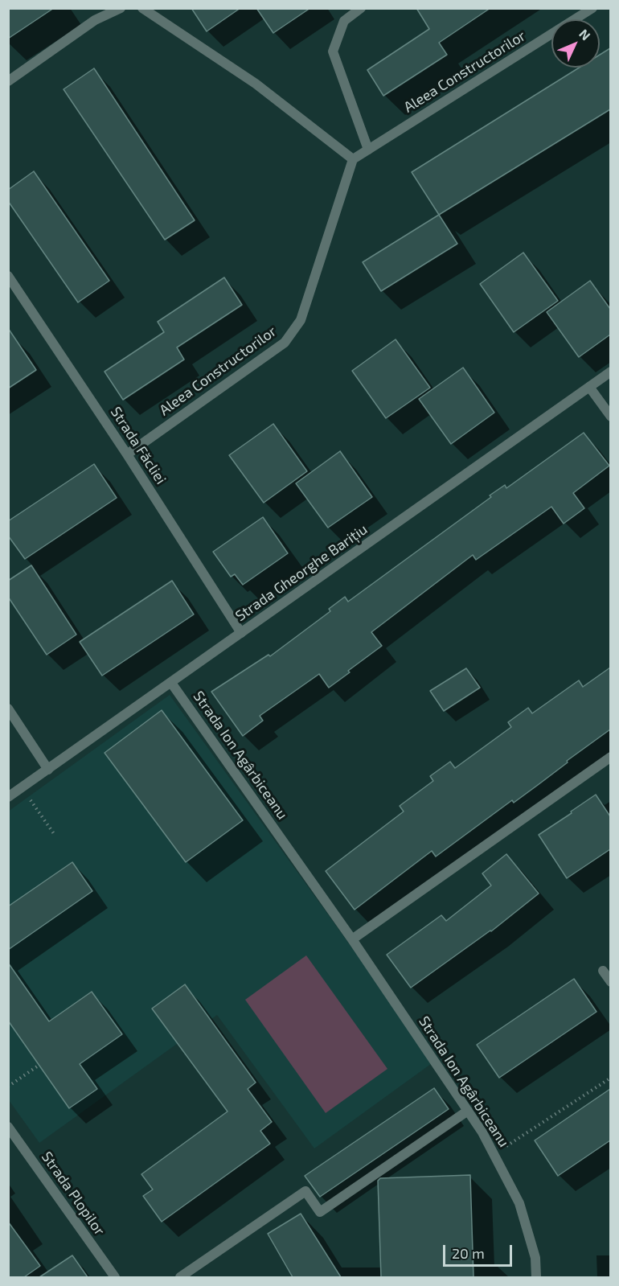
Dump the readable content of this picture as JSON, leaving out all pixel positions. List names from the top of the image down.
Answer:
{
  "streets": {
    "street": [
      "Aleea Constructorilor",
      "Strada Făcliei",
      "Strada Gheorghe Barițiu",
      "Strada Ion Agârbiceanu",
      "Strada Plopilor"
    ]
  },
  "crossings": [
    ["Aleea Constructorilor", "Strada Făcliei"],
    ["Strada Făcliei", "Strada Gheorghe Barițiu"],
    ["Strada Gheorghe Barițiu", "Strada Ion Agârbiceanu"]
  ],
  "scale_bar": "20 m",
  "north": "top right"
}
